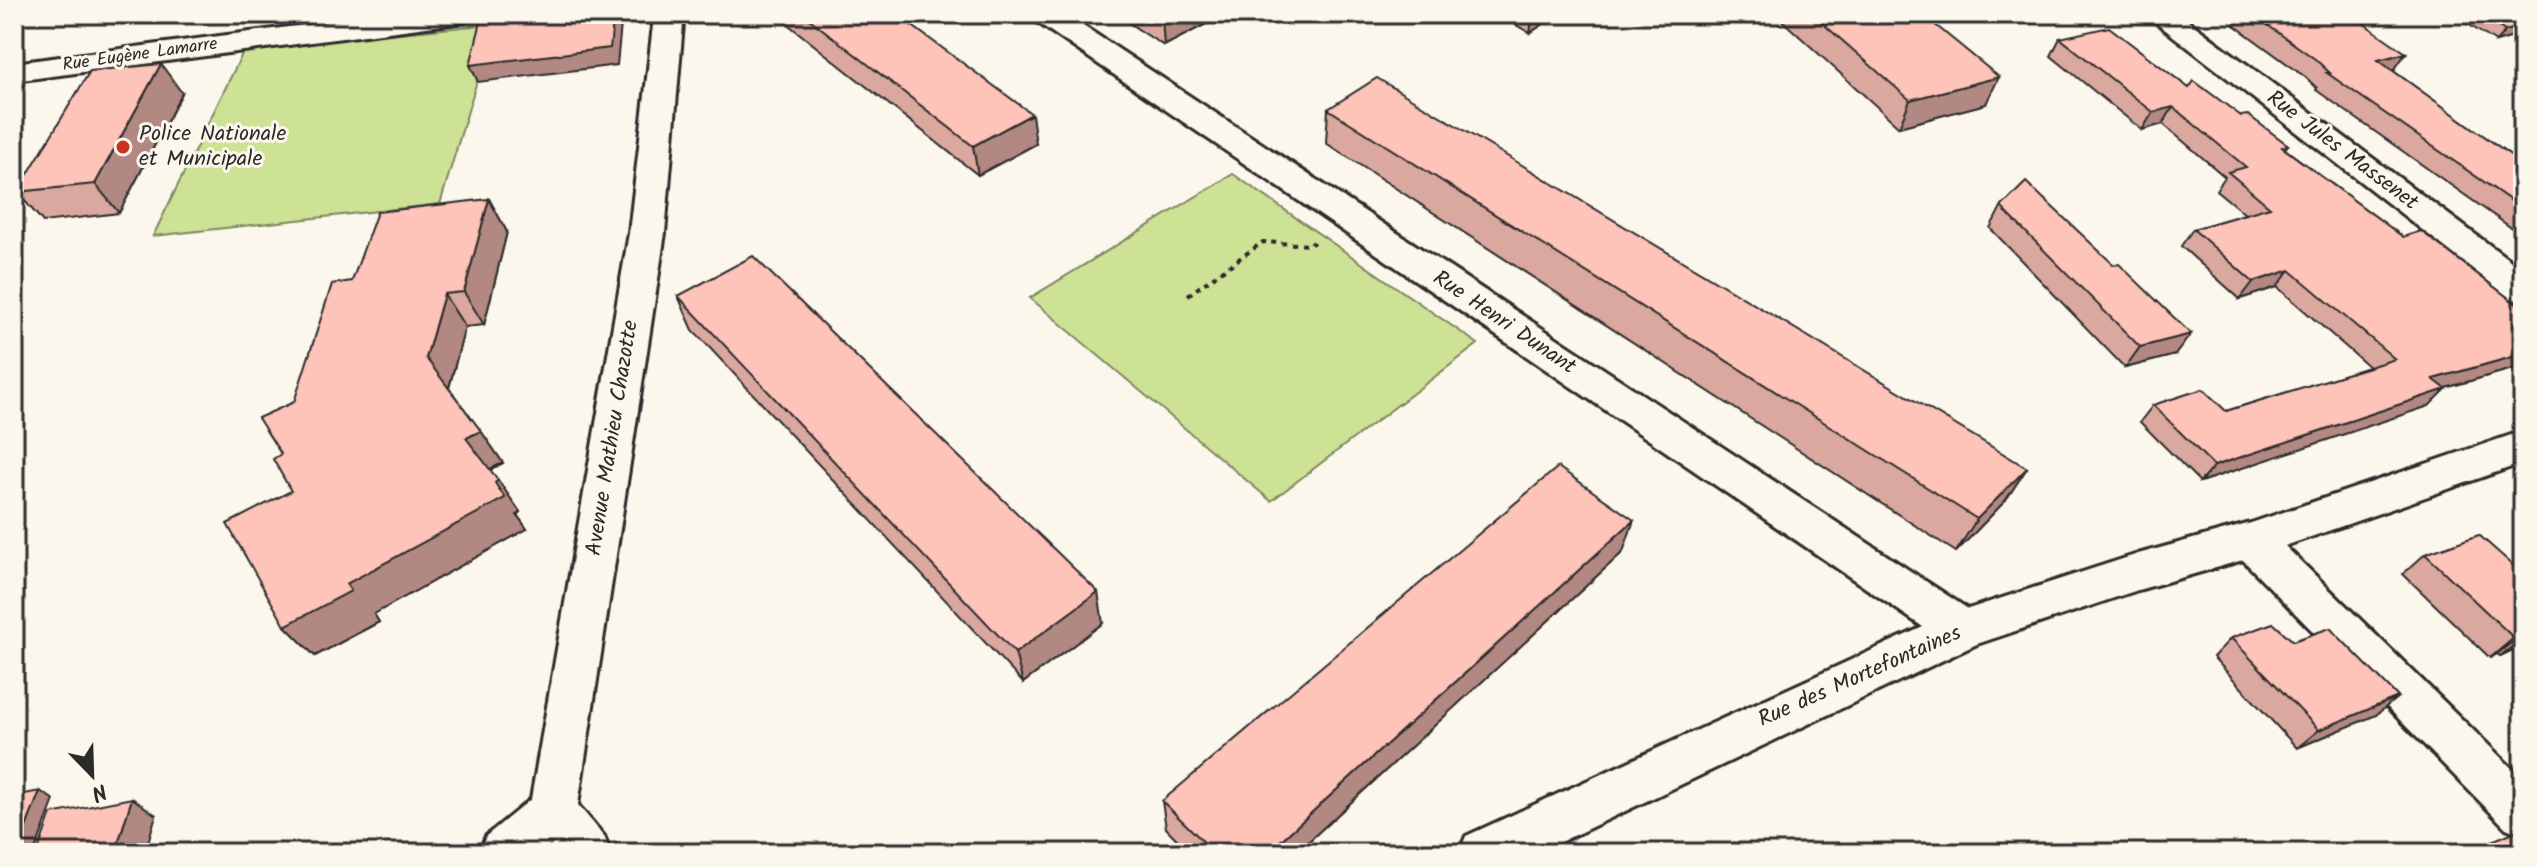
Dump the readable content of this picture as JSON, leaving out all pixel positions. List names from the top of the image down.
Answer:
{
  "streets": {
    "street": [
      "Rue Eugène Lamarre",
      "Rue Jules Massenet",
      "Rue Henri Dunant",
      "Avenue Mathieu Chazotte",
      "Rue des Mortefontaines"
    ]
  },
  "crossings": [
    ["Rue Henri Dunant", "Rue des Mortefontaines"]
  ],
  "places": ["Police Nationale et Municipale"],
  "north": "bottom right"
}
